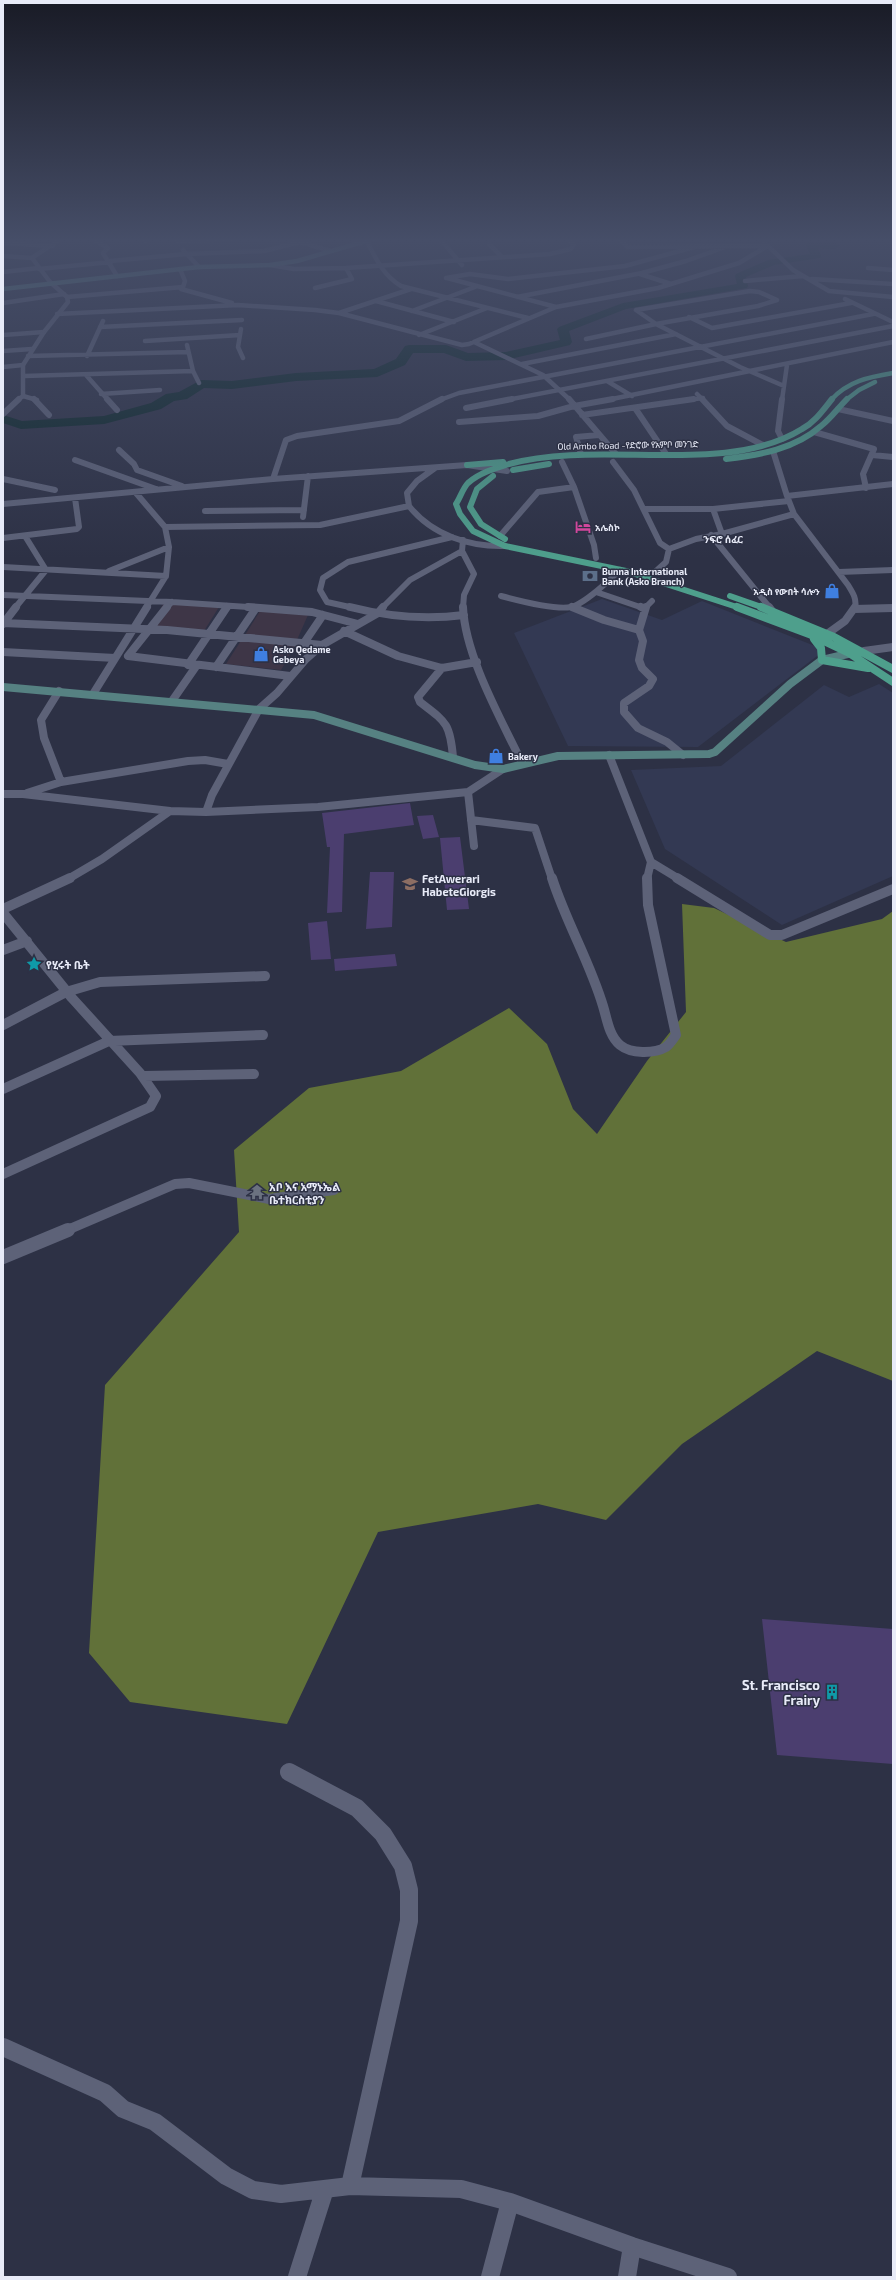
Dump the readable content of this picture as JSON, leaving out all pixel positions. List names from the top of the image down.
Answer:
{
  "streets": {
    "main road": ["Old Ambo Road -የድሮው የአምቦ መንገድ"]
  },
  "districts": ["ንፍሮ ሰፈር"],
  "places": {
    "hotel": ["አሌስኮ"],
    "bank": ["Bunna International Bank (Asko Branch)"],
    "shop": ["አዲስ የውበት ሳሎን", "Asko Qedame Gebeya", "Bakery"],
    "school or university": ["FetAwerari HabeteGiorgis"],
    "place": ["የሂሩት ቤት"],
    "temple": ["አቦ እና አማኑኤል ቤተክርስቲያን"],
    "building": ["St. Francisco Frairy"]
  }
}
